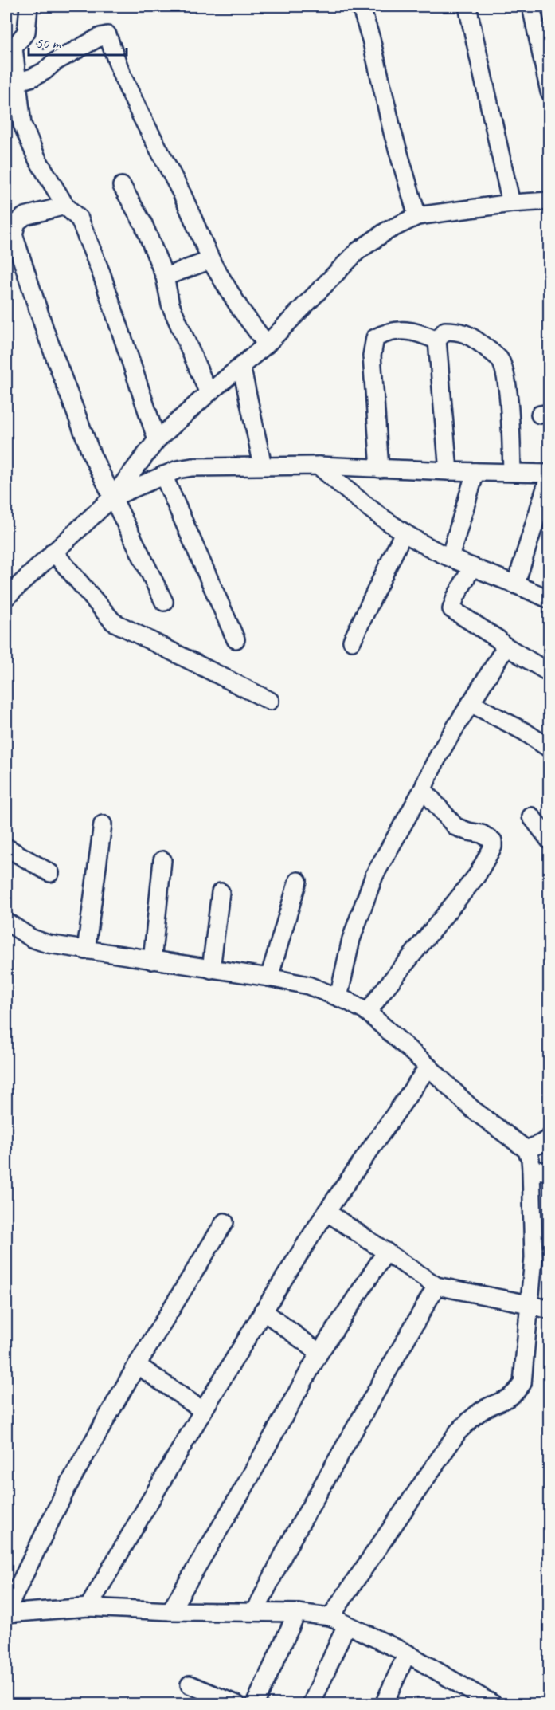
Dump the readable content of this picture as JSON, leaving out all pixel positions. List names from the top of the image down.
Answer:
{
  "scale_bar": "50 m"
}
